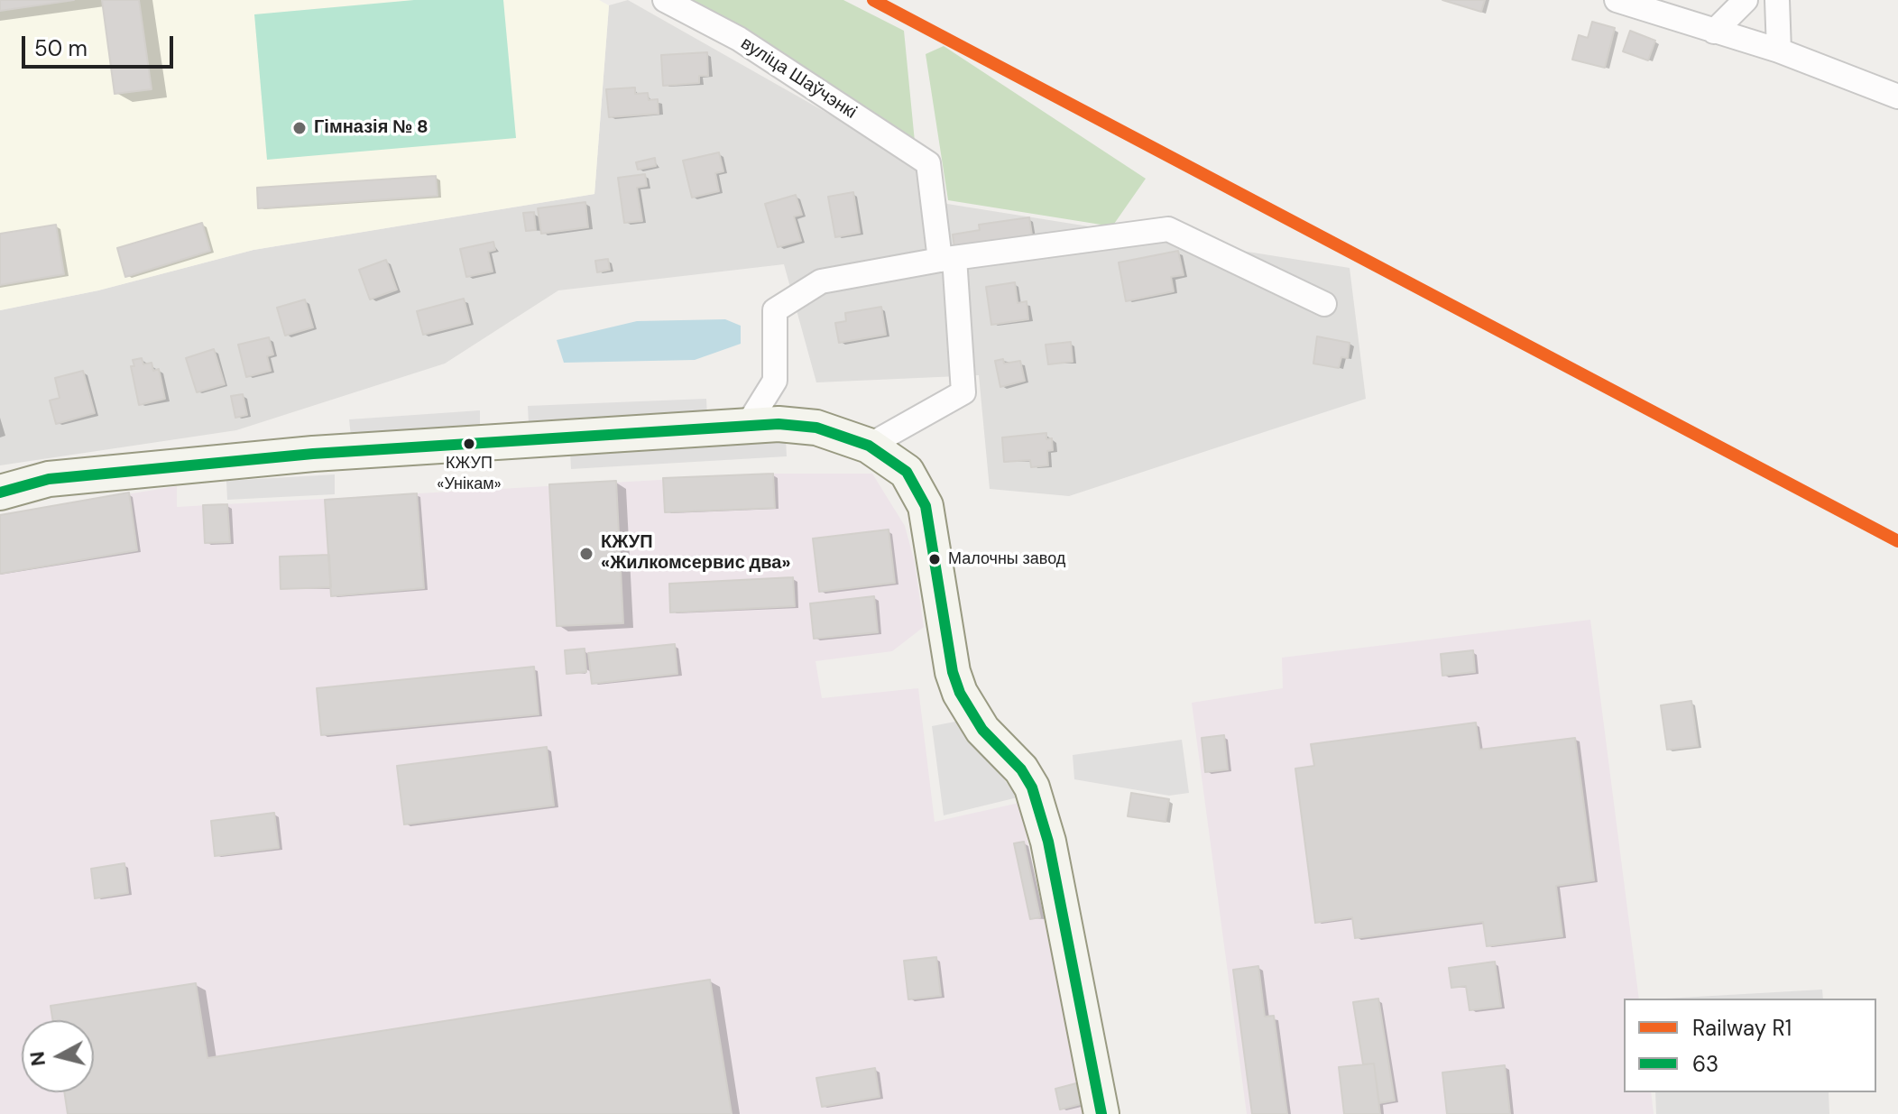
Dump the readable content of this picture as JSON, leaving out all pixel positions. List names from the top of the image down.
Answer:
{
  "streets": {
    "street": ["вуліца Шаўчэнкі"]
  },
  "places": [
    "Гімназія № 8",
    "КЖУП «Унікам»",
    "КЖУП «Жилкомсервис два»",
    "Малочны завод"
  ],
  "lines": ["rail line R1", "transit line 63"],
  "legend": ["Railway R1", "63"],
  "scale_bar": "50 m",
  "north": "left"
}
